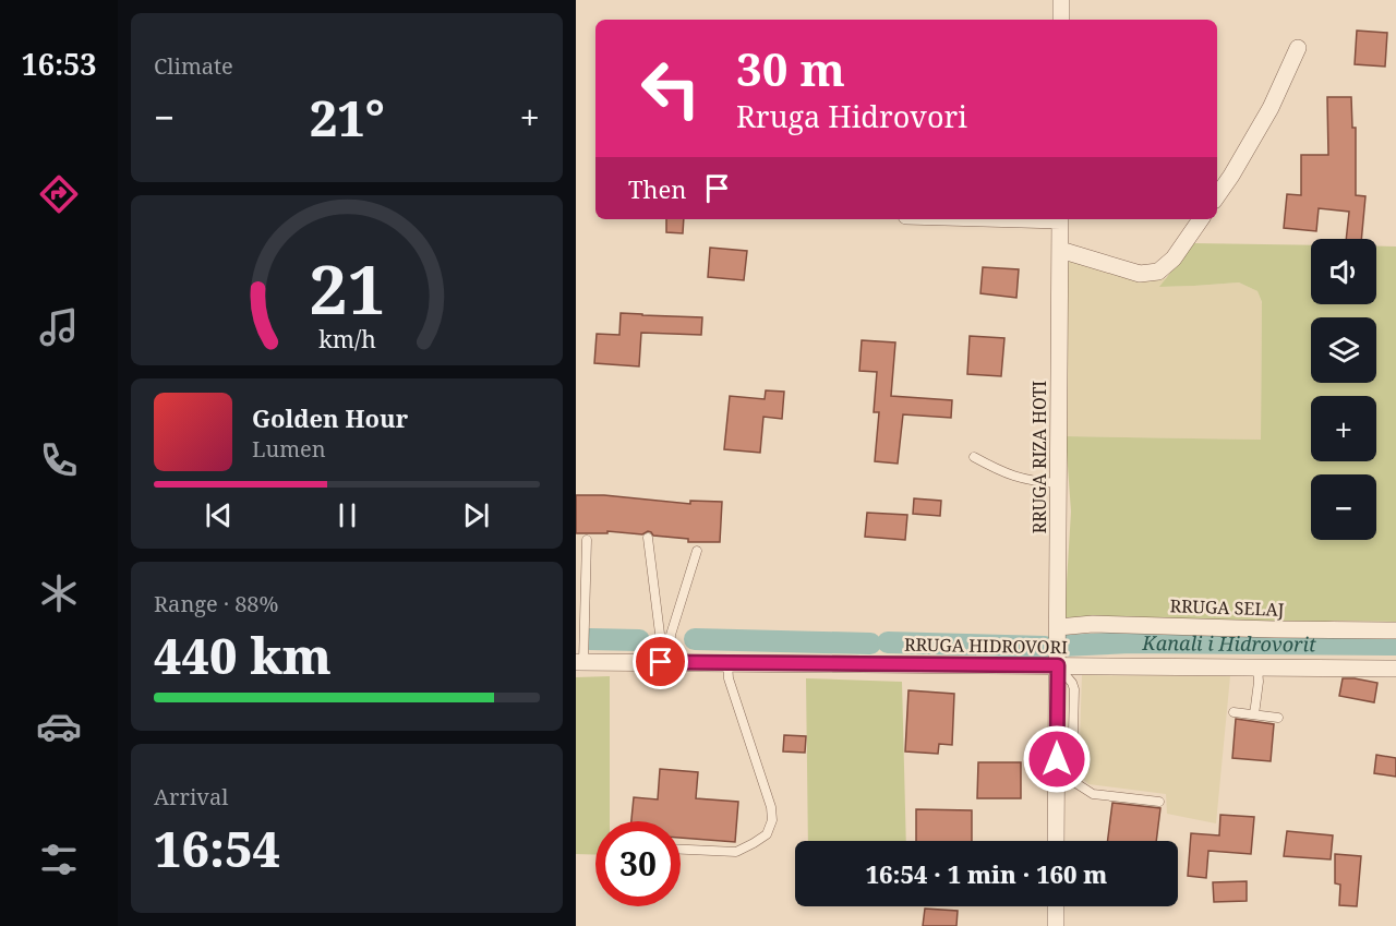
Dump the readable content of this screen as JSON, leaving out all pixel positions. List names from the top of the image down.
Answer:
{
  "streets": {
    "street": ["RRUGA RIZA HOTI", "RRUGA SELAJ", "RRUGA HIDROVORI"]
  },
  "crossings": [
    ["RRUGA RIZA HOTI", "RRUGA SELAJ"],
    ["RRUGA RIZA HOTI", "RRUGA HIDROVORI"]
  ],
  "water": ["Kanali i Hidrovorit"],
  "page": {
    "tabs": "16:53",
    "tile": [
      "Climate",
      ["Range · 88%", "440 km"],
      ["Arrival", "16:54"]
    ],
    "turn": ["30 m", "Rruga Hidrovori"],
    "heat": ["−", "21°", "+"],
    "then": "Then",
    "map_buttons": ["+", "−"],
    "song": ["Golden Hour", "Lumen"],
    "limit": "30",
    "trip": "16:54 · 1 min · 160 m",
    "gauge": ["21", "km/h"]
  }
}
